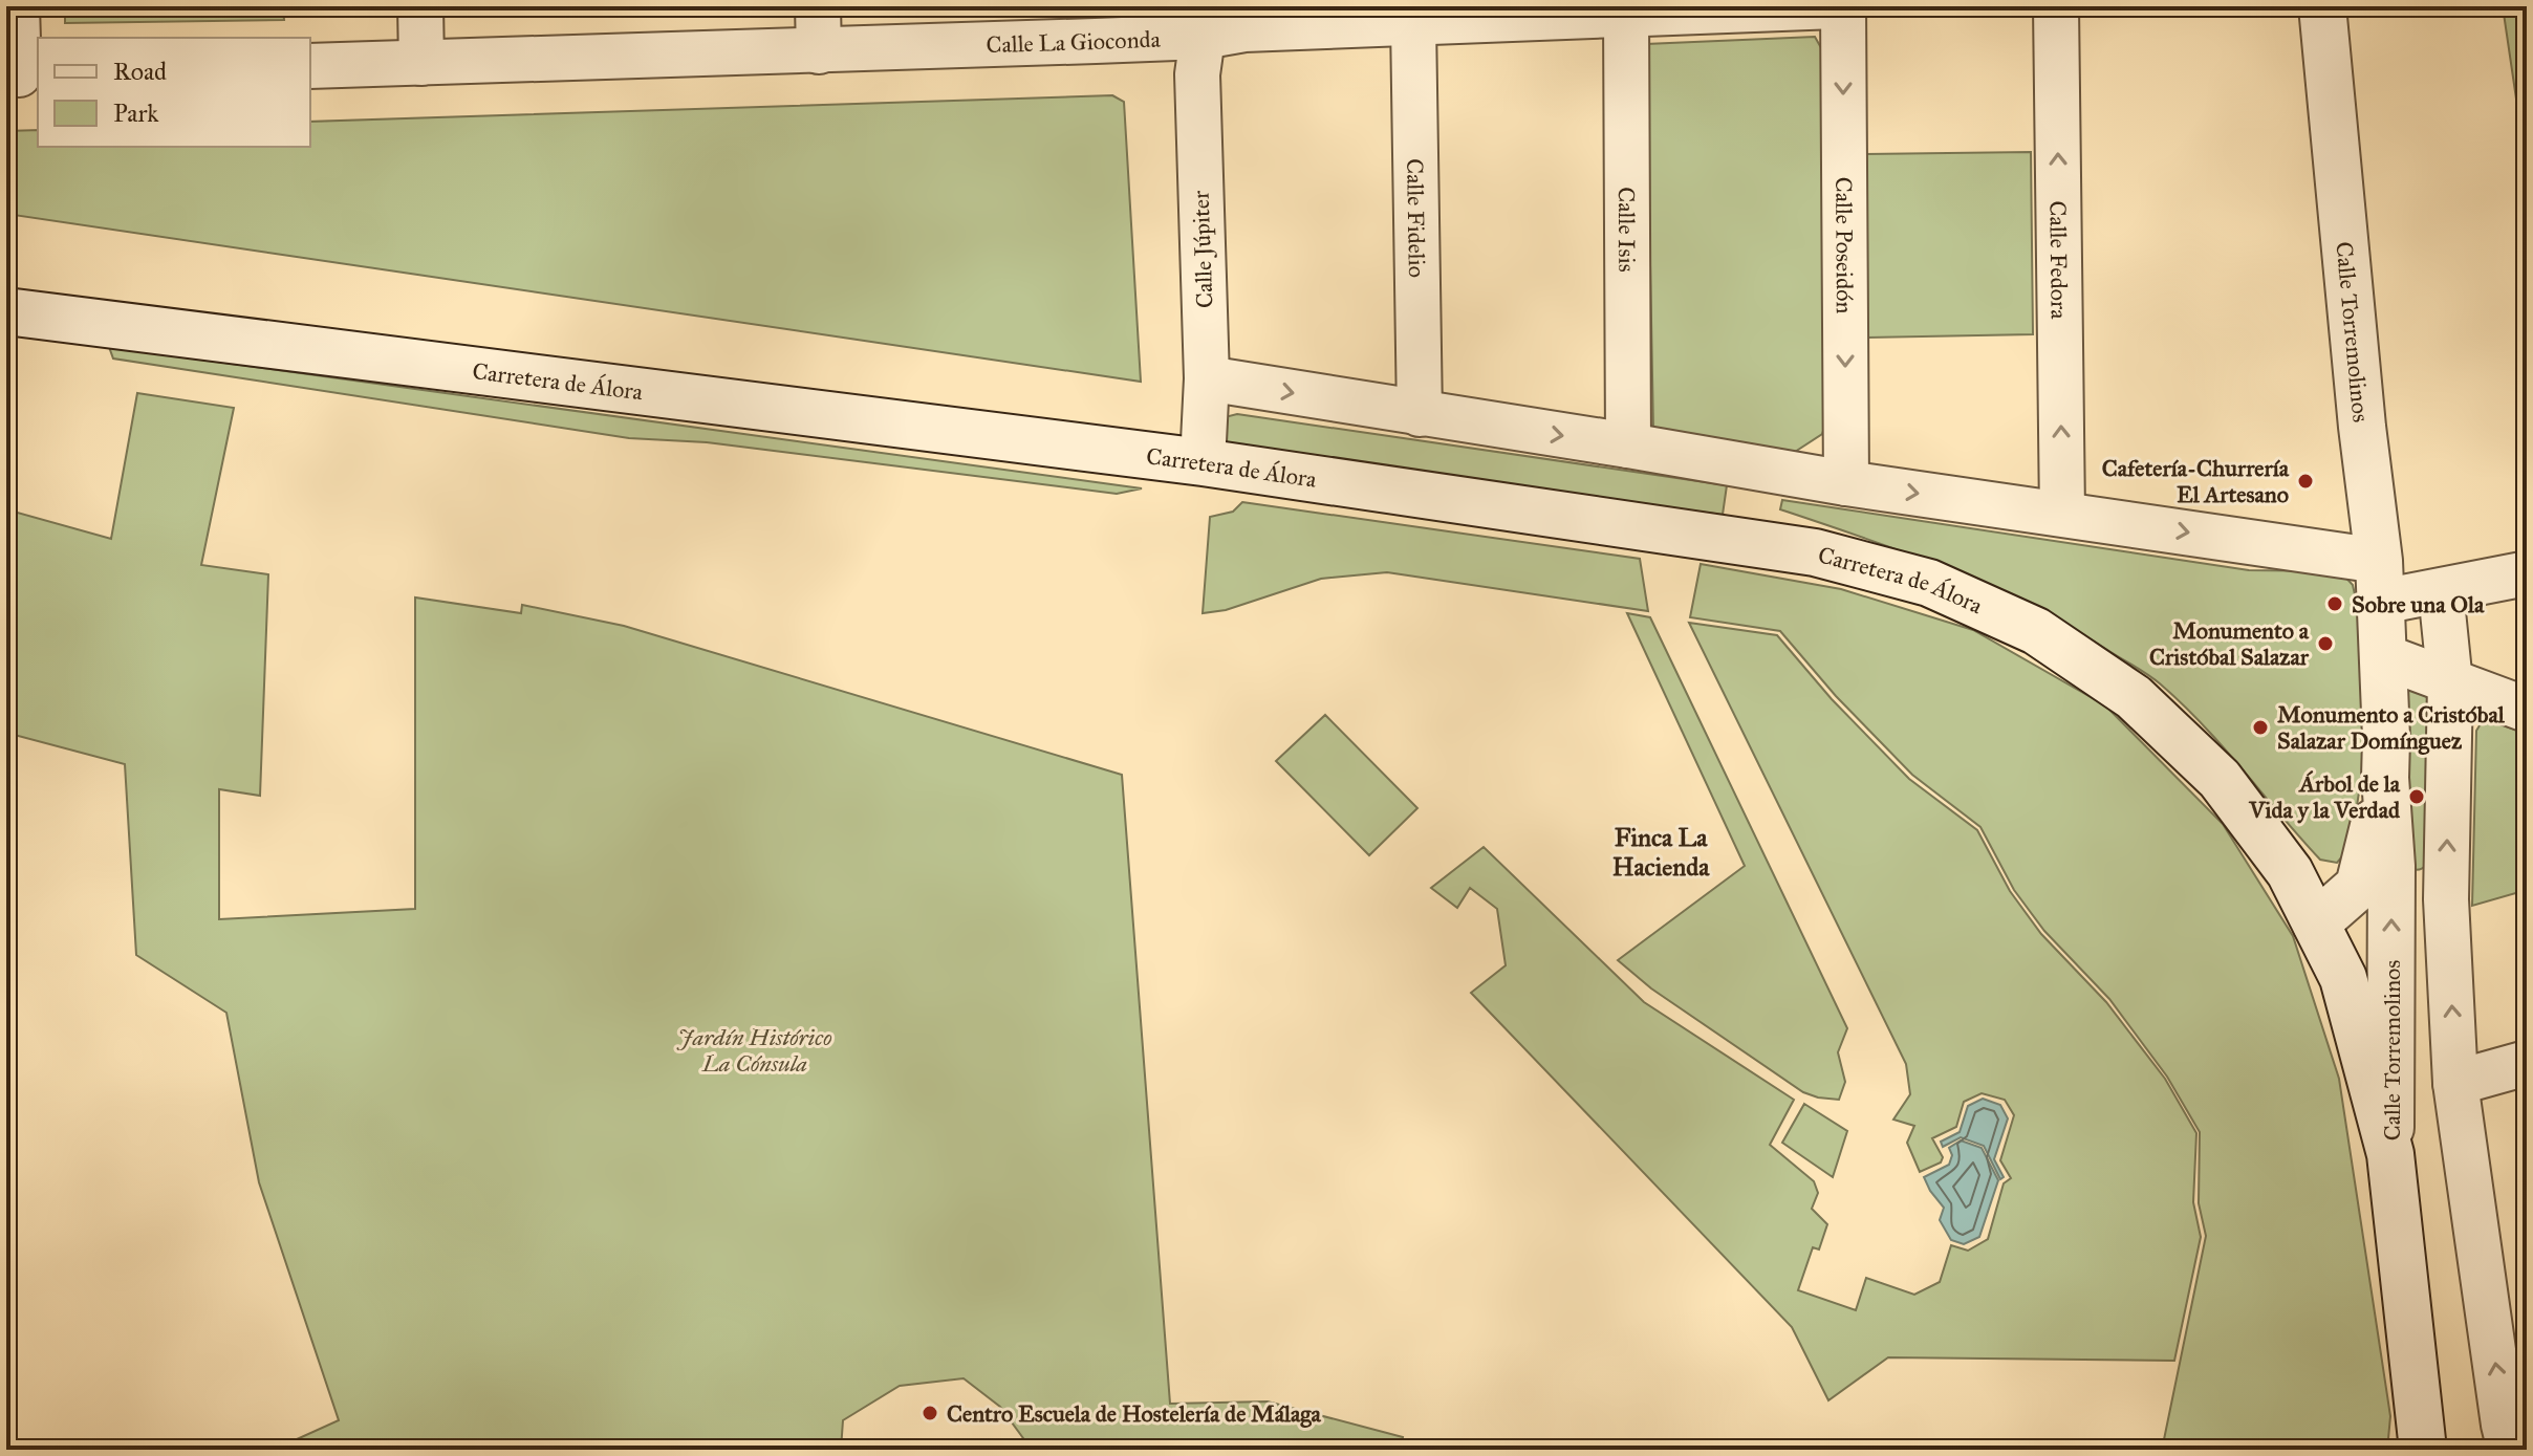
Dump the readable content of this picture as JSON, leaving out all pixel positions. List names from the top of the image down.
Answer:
{
  "streets": {
    "main road": ["Calle Torremolinos", "Carretera de Álora"],
    "street": [
      "Calle La Gioconda",
      "Calle Fidelio",
      "Calle Isis",
      "Calle Poseidón",
      "Calle Júpiter",
      "Calle Fedora"
    ]
  },
  "crossings": [
    ["Calle La Gioconda", "Calle Fidelio"],
    ["Calle La Gioconda", "Calle Isis"],
    ["Calle La Gioconda", "Calle Júpiter"],
    ["Calle Júpiter", "Carretera de Álora"],
    ["Calle Torremolinos", "Carretera de Álora"]
  ],
  "one_way": ["Calle Poseidón", "Calle Fedora"],
  "districts": ["Finca La Hacienda"],
  "parks": ["Jardín Histórico La Cónsula"],
  "places": [
    "Cafetería-Churrería El Artesano",
    "Sobre una Ola",
    "Monumento a Cristóbal Salazar",
    "Monumento a Cristóbal Salazar Domínguez",
    "Árbol de la Vida y la Verdad",
    "Centro Escuela de Hostelería de Málaga"
  ],
  "legend": ["Road", "Park"]
}
